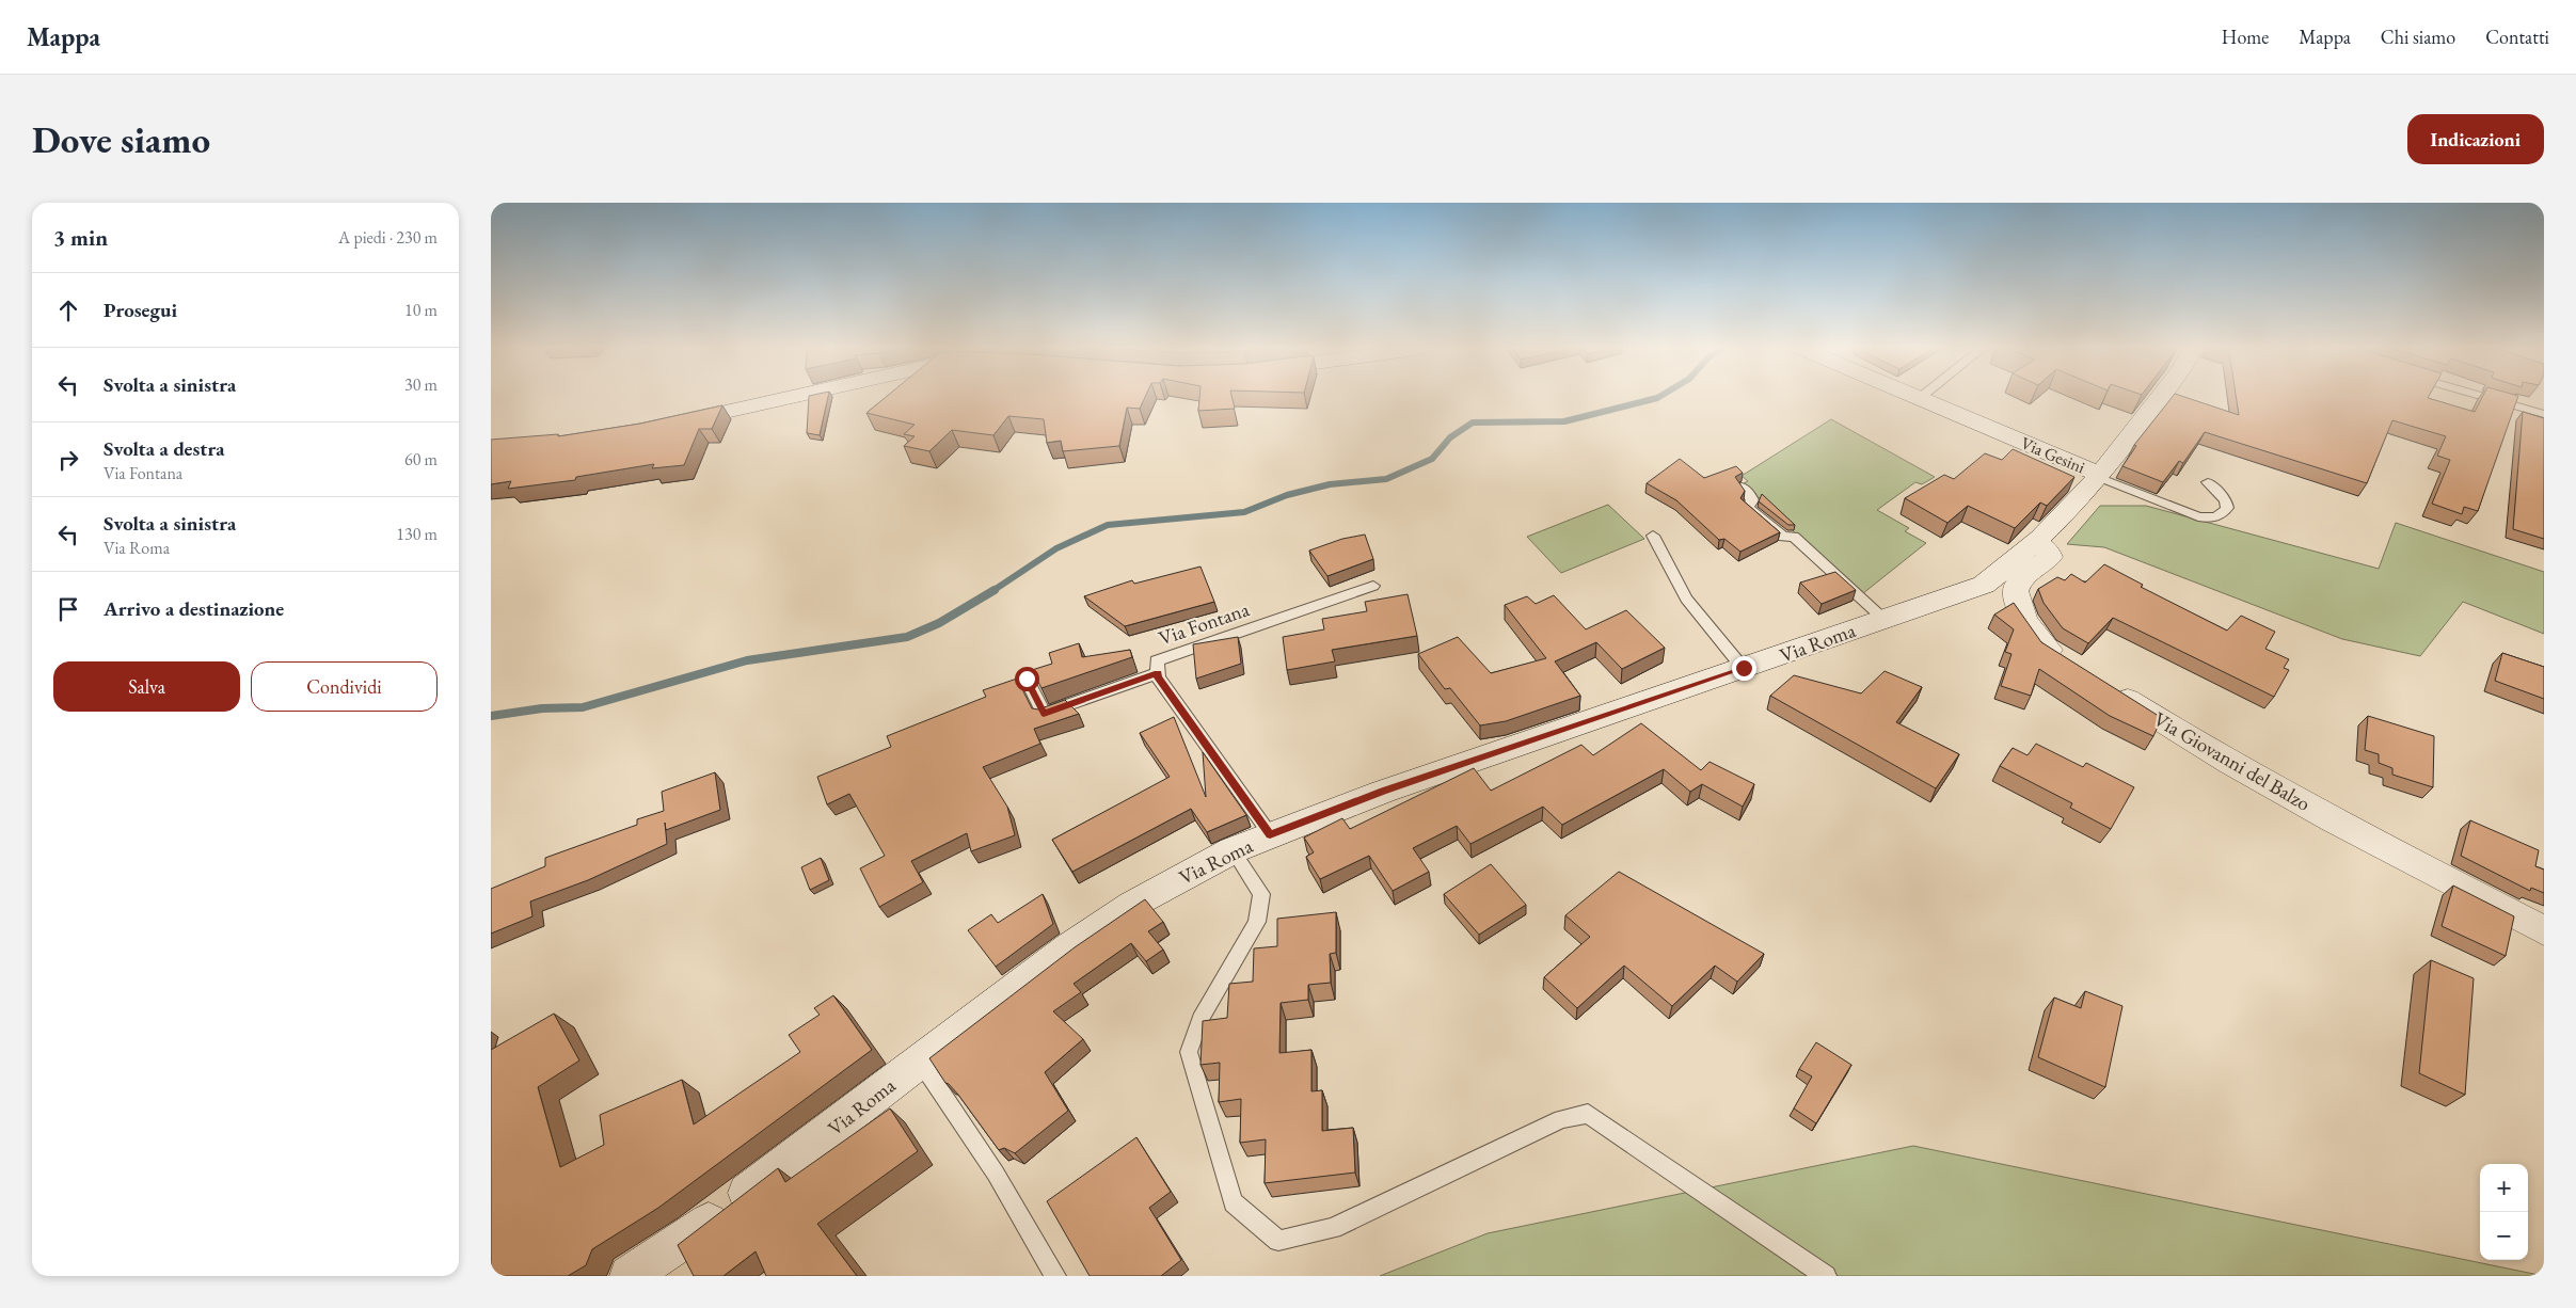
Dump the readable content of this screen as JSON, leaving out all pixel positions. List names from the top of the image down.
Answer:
{
  "streets": {
    "street": ["Via Gesini", "Via Roma", "Via Giovanni del Balzo"],
    "lane": ["Via Fontana"]
  },
  "crossings": [
    ["Via Gesini", "Via Roma"],
    ["Via Fontana", "Via Roma"]
  ],
  "page": {
    "header": "Mappa",
    "nav": [
      "Home",
      "Mappa",
      "Chi siamo",
      "Contatti"
    ],
    "buttons": [
      "Indicazioni",
      ["Salva", "Condividi"]
    ],
    "title": "Dove siamo",
    "heading": ["3 min", "A piedi · 230 m"],
    "list": [
      ["Prosegui", "10 m"],
      ["Svolta a sinistra", "30 m"],
      ["Svolta a destra", "Via Fontana", "60 m"],
      ["Svolta a sinistra", "Via Roma", "130 m"],
      "Arrivo a destinazione"
    ],
    "map_buttons": ["+", "−"]
  }
}
